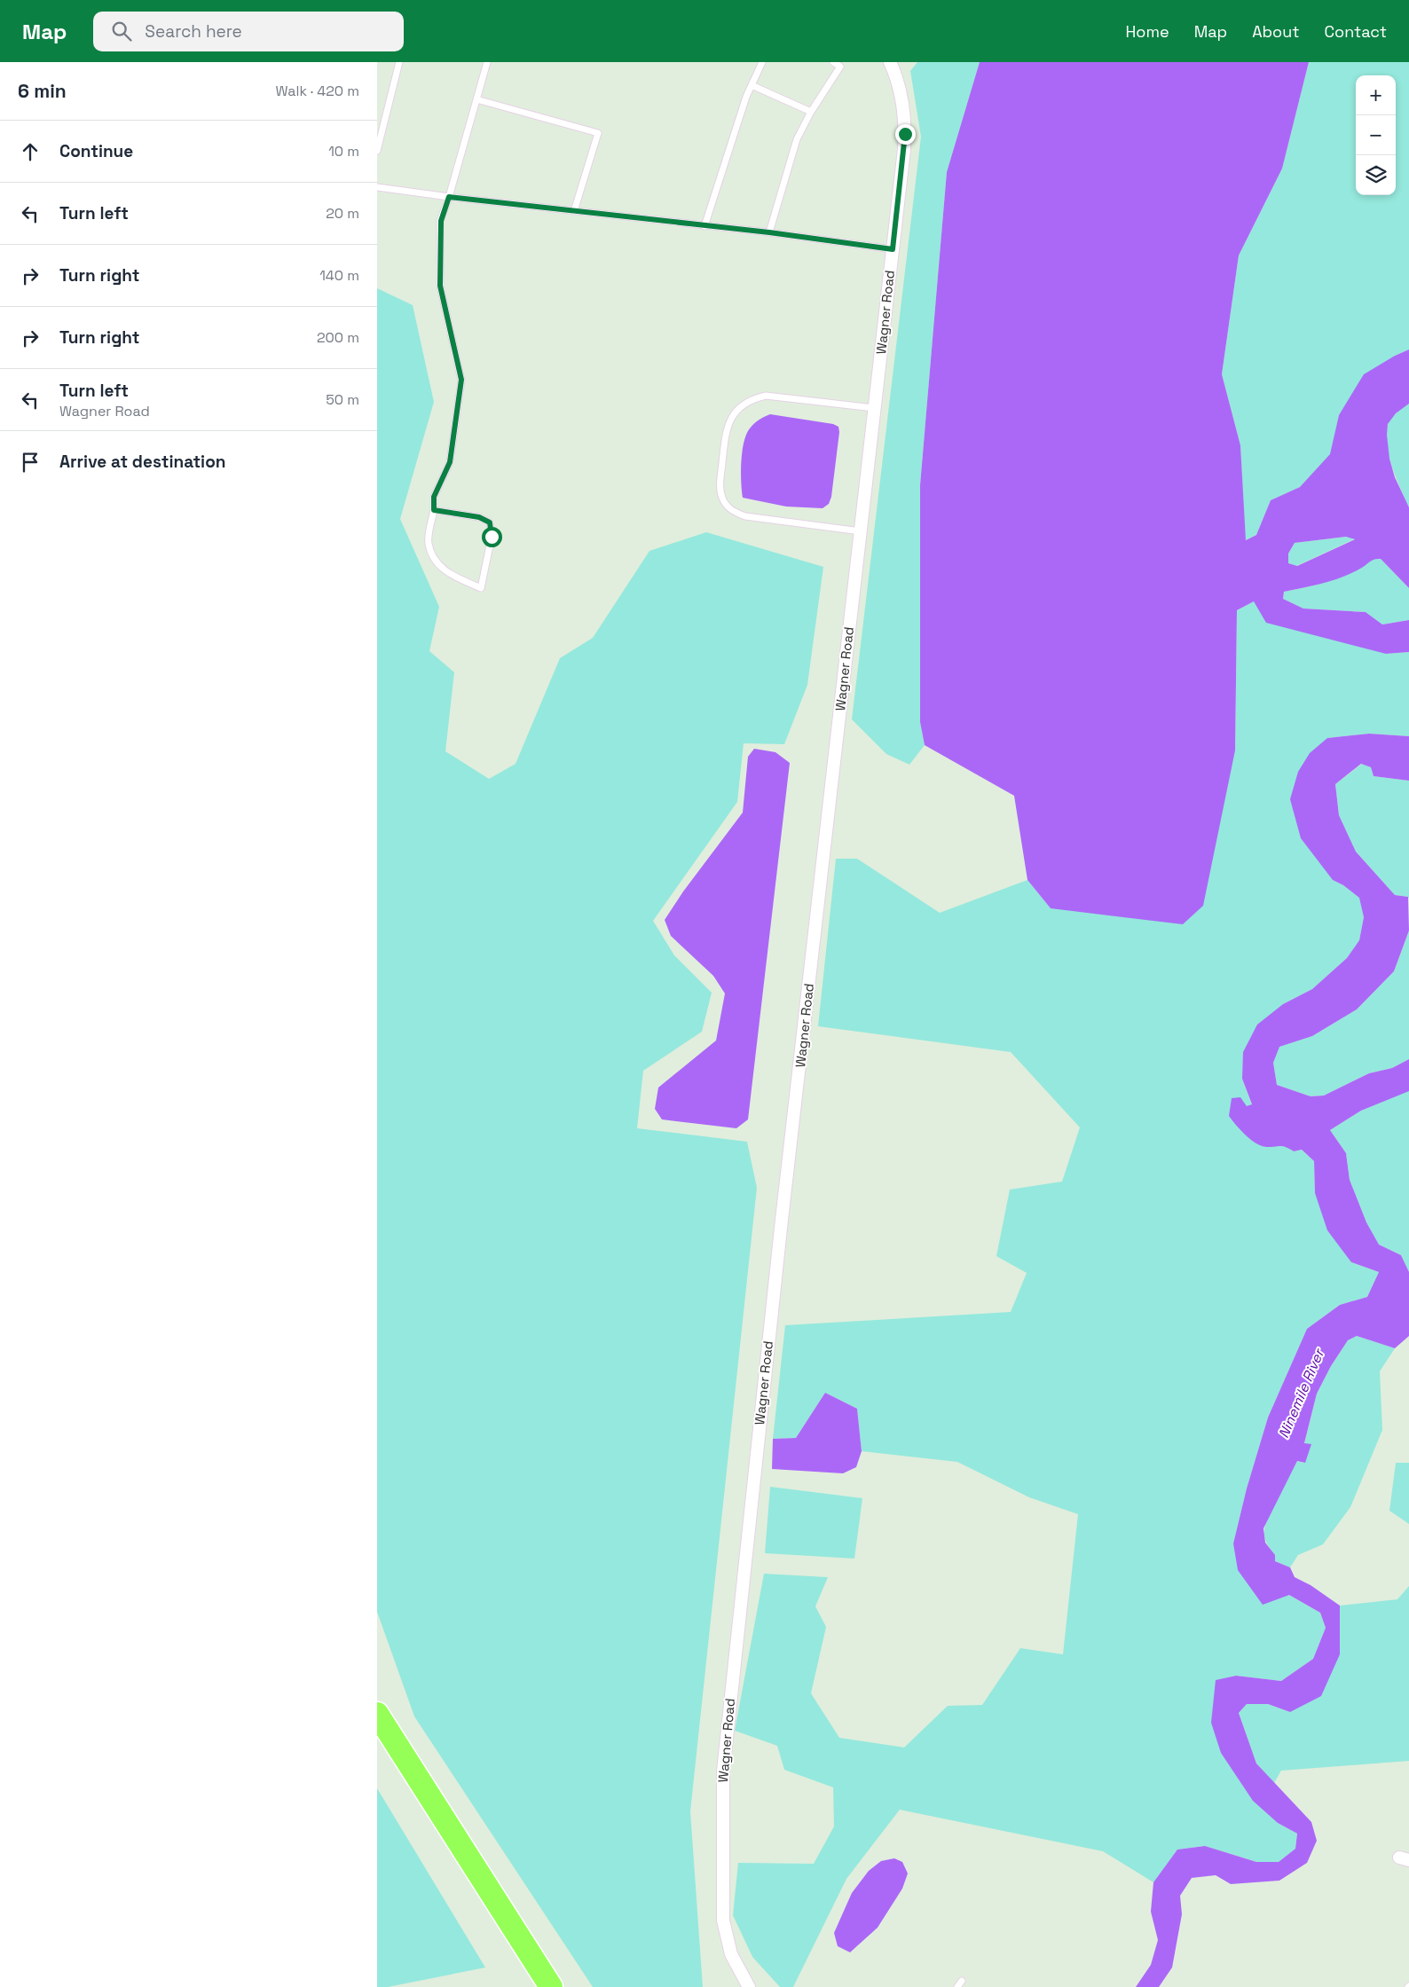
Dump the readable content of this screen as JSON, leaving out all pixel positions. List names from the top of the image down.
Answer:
{
  "streets": {
    "street": ["Wagner Road"]
  },
  "water": ["Ninemile River"],
  "page": {
    "header": "Map",
    "search": "Search here",
    "nav": [
      "Home",
      "Map",
      "About",
      "Contact"
    ],
    "heading": ["6 min", "Walk · 420 m"],
    "map_buttons": ["+", "−"],
    "list": [
      ["Continue", "10 m"],
      ["Turn left", "20 m"],
      ["Turn right", "140 m"],
      ["Turn right", "200 m"],
      ["Turn left", "Wagner Road", "50 m"],
      "Arrive at destination"
    ]
  }
}
